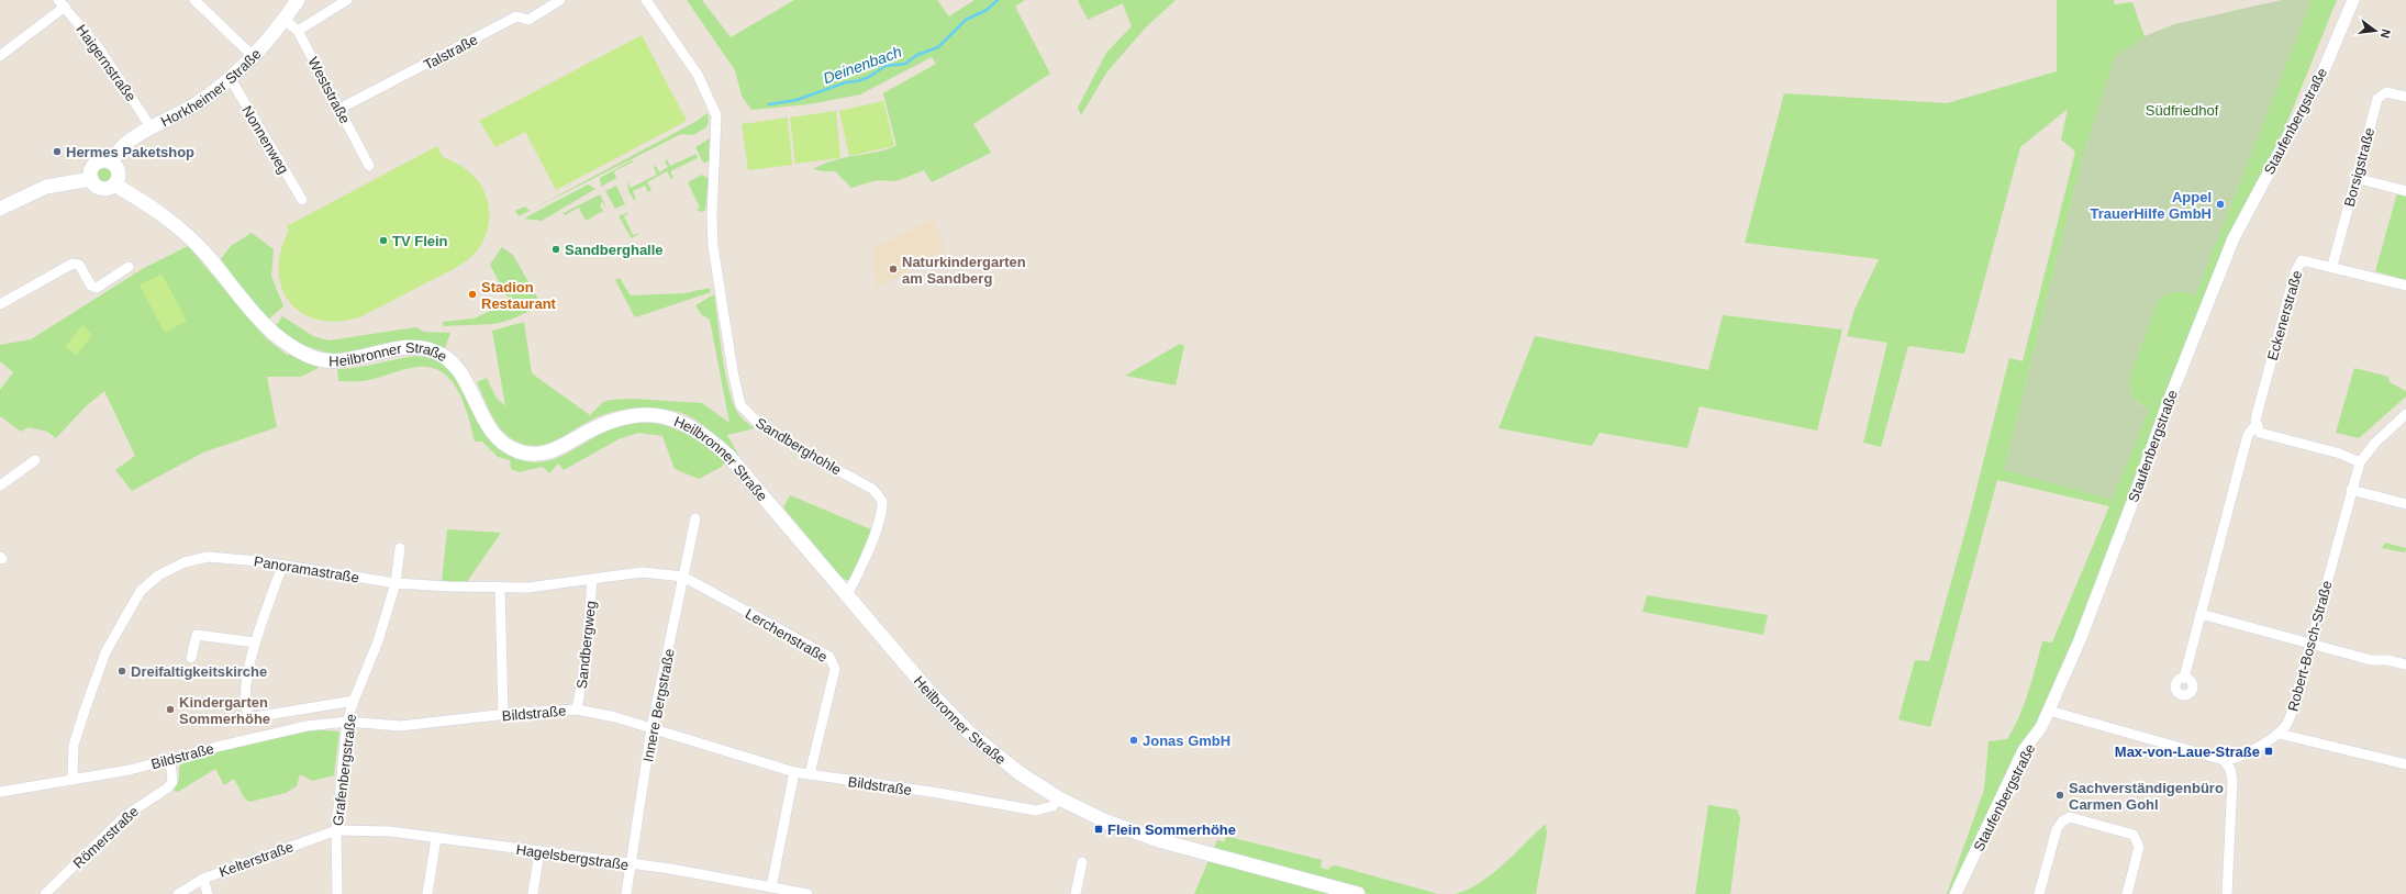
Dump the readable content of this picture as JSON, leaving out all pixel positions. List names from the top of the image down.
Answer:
{
  "streets": {
    "main road": ["Horkheimer Straße", "Heilbronner Straße"],
    "street": [
      "Talstraße",
      "Haigernstraße",
      "Weststraße",
      "Staufenbergstraße",
      "Nonnenweg",
      "Borsigstraße",
      "Eckenerstraße",
      "Sandberghohle",
      "Panoramastraße",
      "Lerchenstraße",
      "Sandbergweg",
      "Robert-Bosch-Straße",
      "Innere Bergstraße",
      "Bildstraße",
      "Grafenbergstraße",
      "Römerstraße",
      "Hagelsbergstraße",
      "Kelterstraße"
    ]
  },
  "crossings": [
    ["Talstraße", "Weststraße"],
    ["Haigernstraße", "Horkheimer Straße"],
    ["Horkheimer Straße", "Weststraße"],
    ["Horkheimer Straße", "Nonnenweg"],
    ["Horkheimer Straße", "Heilbronner Straße"],
    ["Borsigstraße", "Eckenerstraße"],
    ["Heilbronner Straße", "Sandberghohle"],
    ["Heilbronner Straße", "Bildstraße"],
    ["Panoramastraße", "Lerchenstraße"],
    ["Panoramastraße", "Sandbergweg"],
    ["Panoramastraße", "Innere Bergstraße"],
    ["Panoramastraße", "Bildstraße"],
    ["Panoramastraße", "Grafenbergstraße"],
    ["Lerchenstraße", "Innere Bergstraße"],
    ["Lerchenstraße", "Bildstraße"],
    ["Sandbergweg", "Bildstraße"],
    ["Innere Bergstraße", "Bildstraße"],
    ["Innere Bergstraße", "Hagelsbergstraße"],
    ["Bildstraße", "Grafenbergstraße"],
    ["Bildstraße", "Römerstraße"],
    ["Grafenbergstraße", "Hagelsbergstraße"],
    ["Grafenbergstraße", "Kelterstraße"],
    ["Hagelsbergstraße", "Kelterstraße"]
  ],
  "water": ["Deinenbach"],
  "parks": ["Südfriedhof"],
  "places": {
    "other": [
      "Hermes Paketshop",
      "Appel TrauerHilfe GmbH",
      "TV Flein",
      "Sandberghalle",
      "Naturkindergarten am Sandberg",
      "Stadion Restaurant",
      "Dreifaltigkeitskirche",
      "Kindergarten Sommerhöhe",
      "Jonas GmbH",
      "Sachverständigenbüro Carmen Gohl"
    ],
    "transit": ["Max-von-Laue-Straße", "Flein Sommerhöhe"]
  },
  "north": "right"
}
